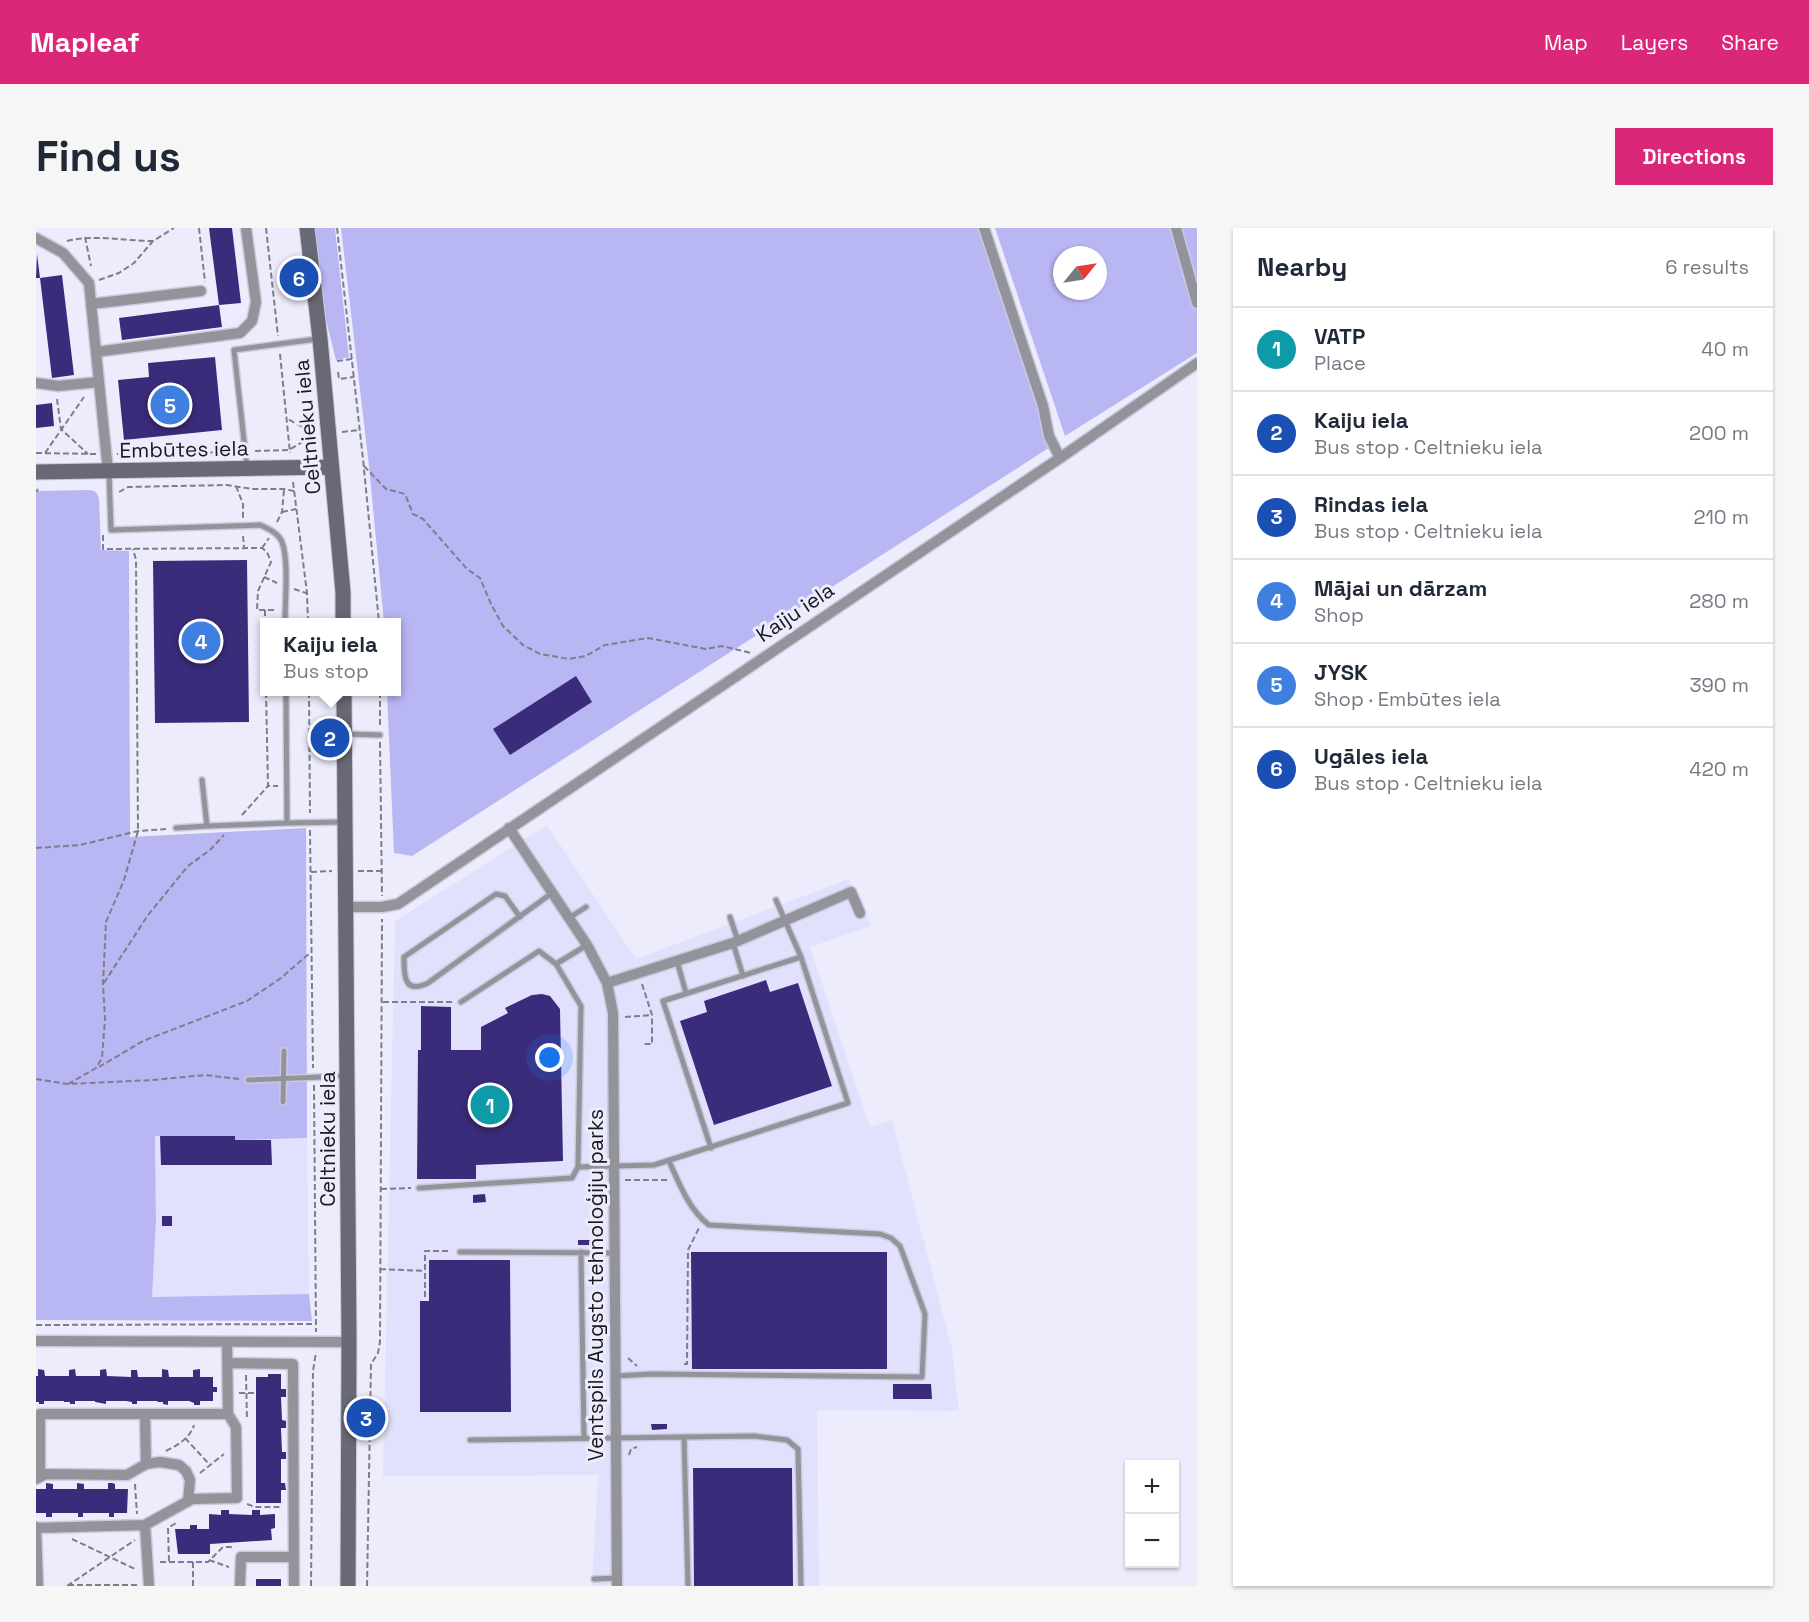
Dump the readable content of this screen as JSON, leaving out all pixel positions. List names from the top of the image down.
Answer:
{
  "streets": {
    "street": [
      "Celtnieku iela",
      "Embūtes iela",
      "Kaiju iela",
      "Ventspils Augsto tehnoloģiju parks"
    ]
  },
  "crossings": [
    ["Celtnieku iela", "Embūtes iela"],
    ["Celtnieku iela", "Kaiju iela"],
    ["Kaiju iela", "Ventspils Augsto tehnoloģiju parks"]
  ],
  "north": "top right",
  "page": {
    "header": "Mapleaf",
    "nav": ["Map", "Layers", "Share"],
    "buttons": "Directions",
    "title": "Find us",
    "heading": ["Nearby", "6 results"],
    "pins": [
      "6",
      "5",
      "4",
      "2",
      "1",
      "3"
    ],
    "list": [
      {
        "mark": "1",
        "name": "VATP",
        "note": "Place",
        "value": "40 m"
      },
      {
        "mark": "2",
        "name": "Kaiju iela",
        "note": "Bus stop · Celtnieku iela",
        "value": "200 m"
      },
      {
        "mark": "3",
        "name": "Rindas iela",
        "note": "Bus stop · Celtnieku iela",
        "value": "210 m"
      },
      {
        "mark": "4",
        "name": "Mājai un dārzam",
        "note": "Shop",
        "value": "280 m"
      },
      {
        "mark": "5",
        "name": "JYSK",
        "note": "Shop · Embūtes iela",
        "value": "390 m"
      },
      {
        "mark": "6",
        "name": "Ugāles iela",
        "note": "Bus stop · Celtnieku iela",
        "value": "420 m"
      }
    ],
    "popup": ["Kaiju iela", "Bus stop"],
    "map_buttons": ["+", "−"]
  }
}
